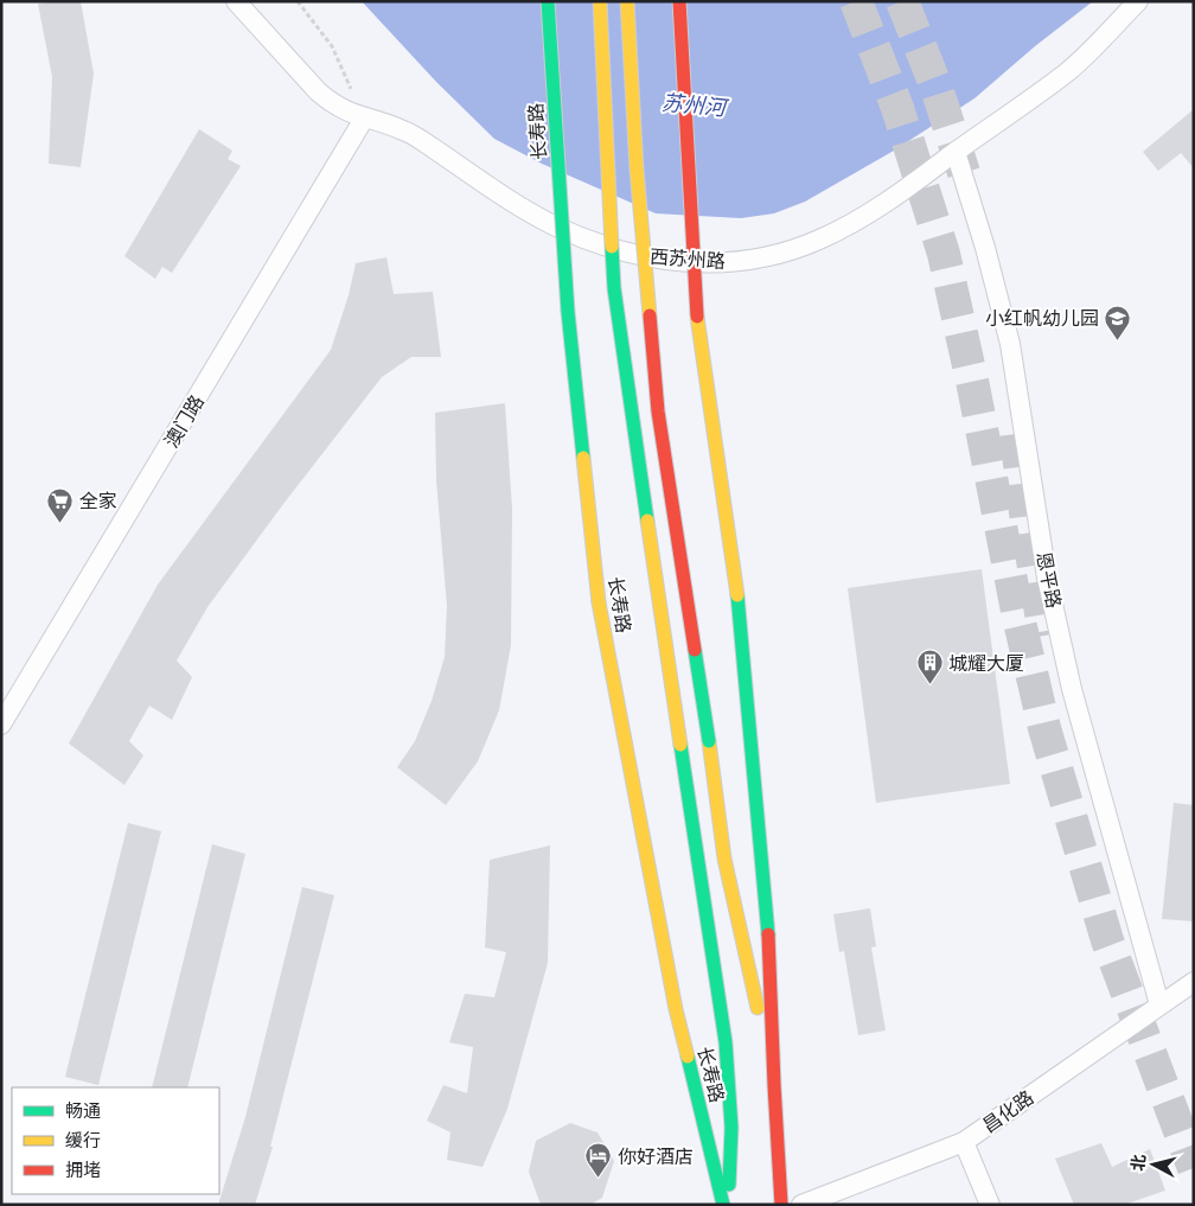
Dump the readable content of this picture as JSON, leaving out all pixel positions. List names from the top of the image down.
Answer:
{
  "streets": {
    "main road": ["长寿路"],
    "street": [
      "西苏州路",
      "澳门路",
      "恩平路",
      "昌化路"
    ]
  },
  "crossings": [
    ["西苏州路", "澳门路"],
    ["西苏州路", "恩平路"],
    ["恩平路", "昌化路"]
  ],
  "water": ["苏州河"],
  "places": {
    "school or university": ["小红帆幼儿园"],
    "supermarket": ["全家"],
    "building": ["城耀大厦"],
    "hotel": ["你好酒店"]
  },
  "legend": ["畅通", "缓行", "拥堵"],
  "north": "left"
}
